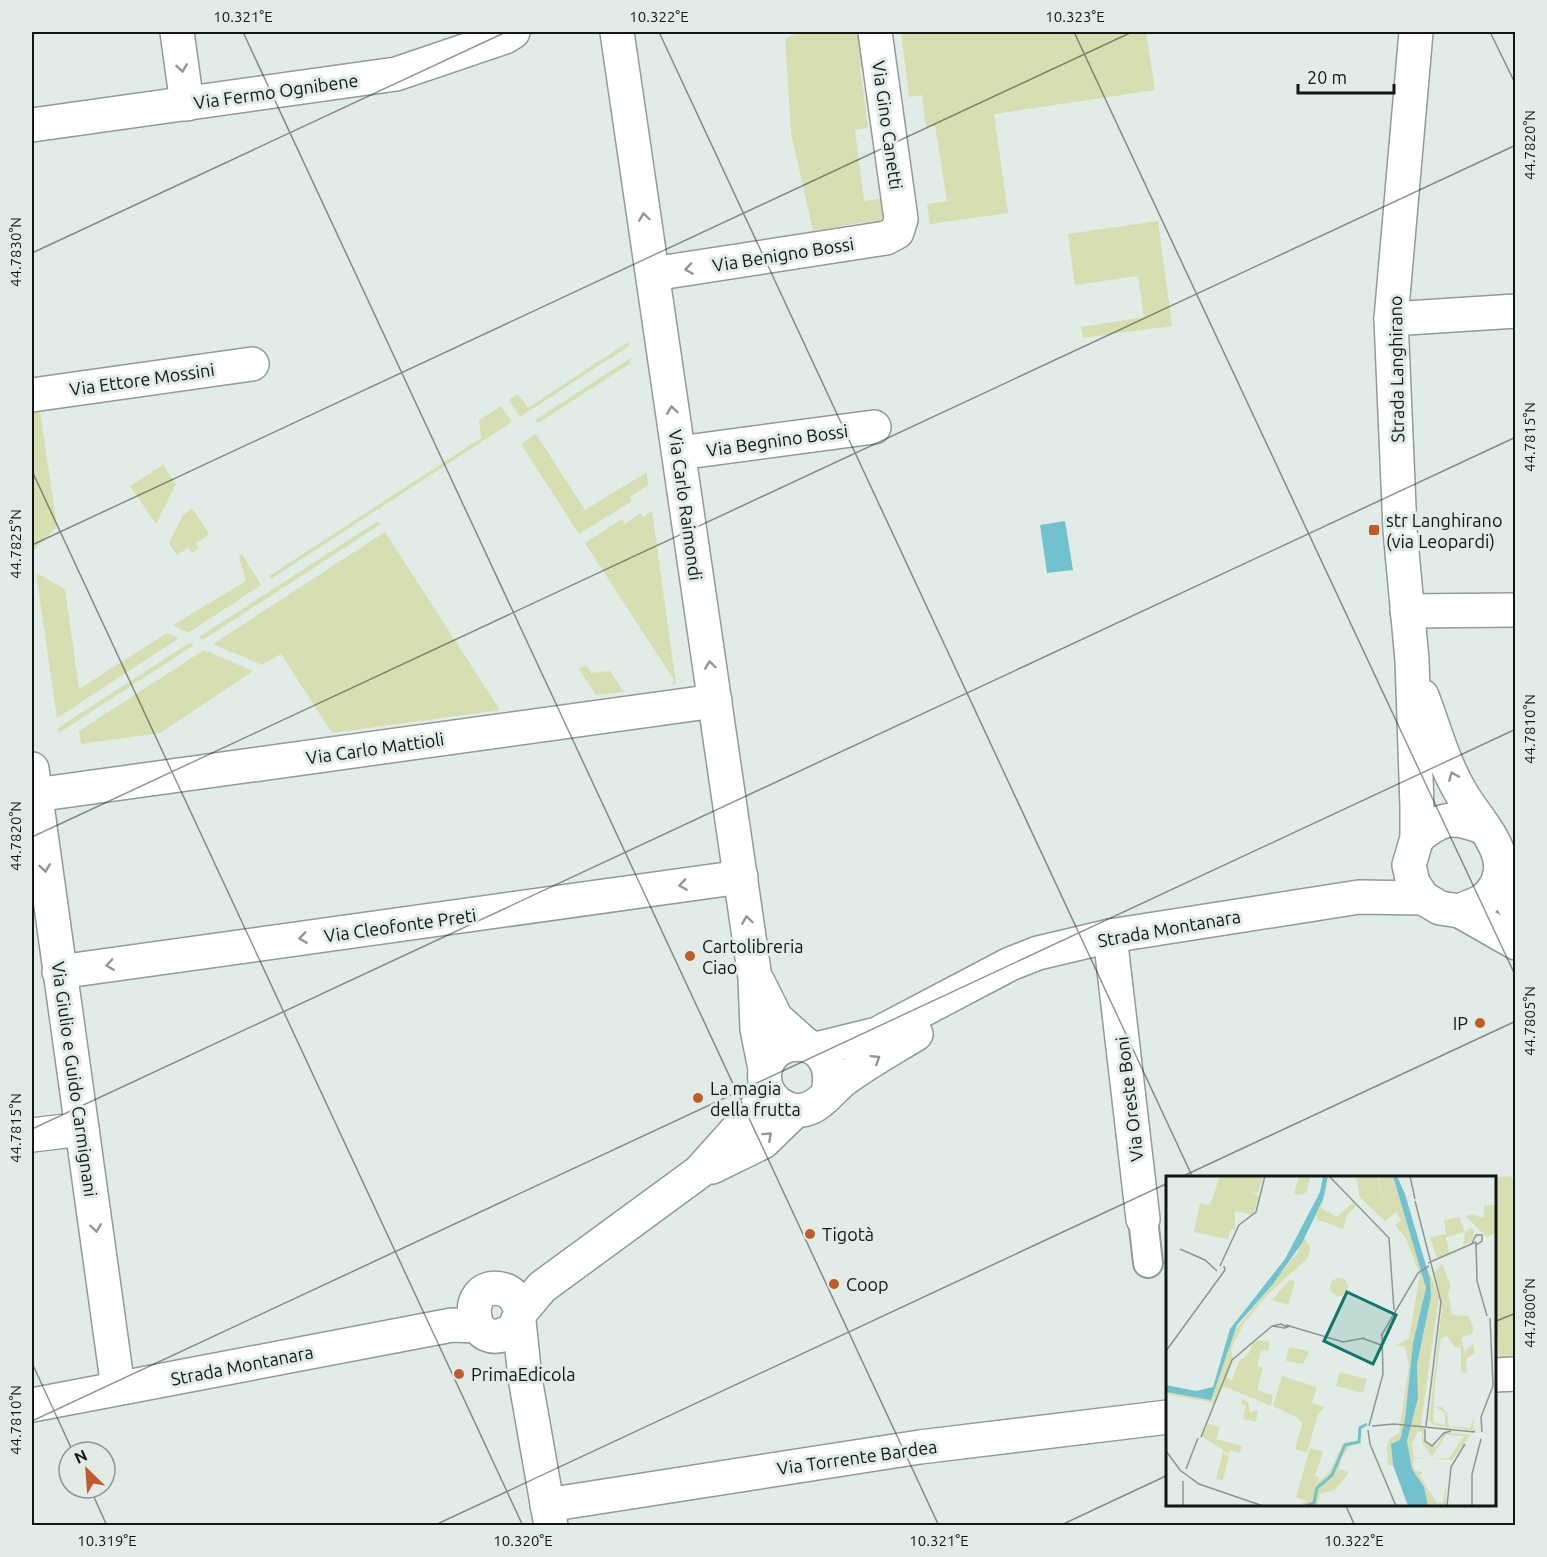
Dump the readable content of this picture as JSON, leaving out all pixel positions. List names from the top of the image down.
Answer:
{
  "streets": {
    "street": [
      "Via Fermo Ognibene",
      "Via Gino Canetti",
      "Via Benigno Bossi",
      "Strada Langhirano",
      "Via Ettore Mossini",
      "Via Begnino Bossi",
      "Via Carlo Raimondi",
      "Via Carlo Mattioli",
      "Via Cleofonte Preti",
      "Strada Montanara",
      "Via Giulio e Guido Carmignani",
      "Via Oreste Boni",
      "Via Torrente Bardea"
    ]
  },
  "crossings": [
    ["Via Gino Canetti", "Via Benigno Bossi"],
    ["Via Benigno Bossi", "Via Carlo Raimondi"],
    ["Strada Langhirano", "Strada Montanara"],
    ["Via Begnino Bossi", "Via Carlo Raimondi"],
    ["Via Carlo Raimondi", "Via Carlo Mattioli"],
    ["Via Carlo Raimondi", "Via Cleofonte Preti"],
    ["Via Carlo Raimondi", "Strada Montanara"],
    ["Via Carlo Mattioli", "Via Giulio e Guido Carmignani"],
    ["Via Cleofonte Preti", "Via Giulio e Guido Carmignani"],
    ["Strada Montanara", "Via Giulio e Guido Carmignani"],
    ["Strada Montanara", "Via Oreste Boni"]
  ],
  "one_way": [
    "Via Benigno Bossi",
    "Via Carlo Raimondi",
    "Via Cleofonte Preti",
    "Via Giulio e Guido Carmignani"
  ],
  "places": {
    "transit": ["str Langhirano (via Leopardi)"],
    "other": [
      "Cartolibreria Ciao",
      "IP",
      "La magia della frutta",
      "Tigotà",
      "Coop",
      "PrimaEdicola"
    ]
  },
  "scale_bar": "20 m",
  "north": "top left",
  "coordinates": [
    "10.321°E",
    "10.322°E",
    "10.323°E",
    "44.7820°N",
    "44.7830°N",
    "44.7815°N",
    "44.7825°N",
    "44.7810°N",
    "44.7805°N",
    "44.7800°N",
    "10.319°E",
    "10.320°E"
  ]
}
